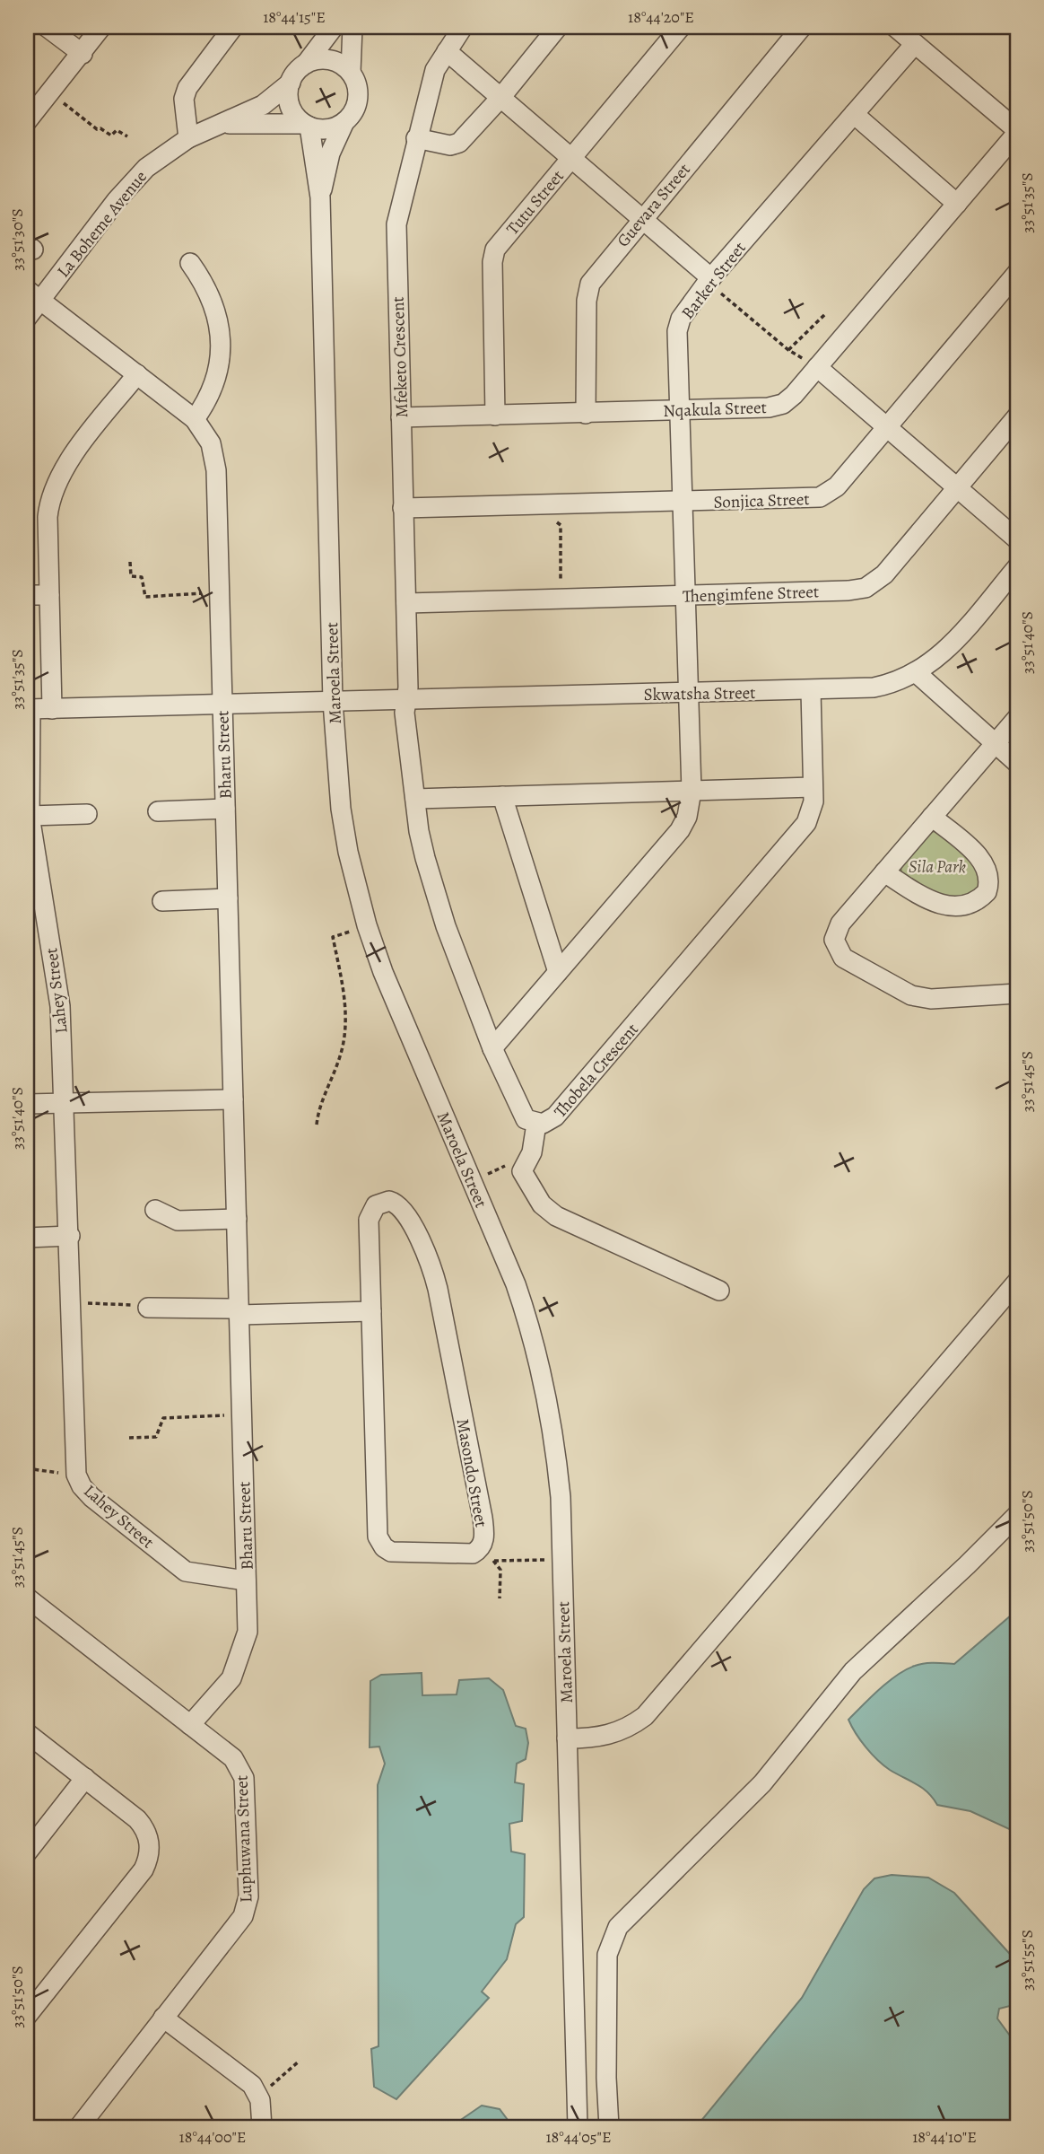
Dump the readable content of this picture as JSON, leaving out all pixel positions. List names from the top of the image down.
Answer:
{
  "streets": {
    "street": [
      "Tutu Street",
      "Guevara Street",
      "La Boheme Avenue",
      "Barker Street",
      "Mfeketo Crescent",
      "Nqakula Street",
      "Sonjica Street",
      "Thengimfene Street",
      "Maroela Street",
      "Skwatsha Street",
      "Bharu Street",
      "Lahey Street",
      "Thobela Crescent",
      "Masondo Street",
      "Luphuwana Street"
    ]
  },
  "crossings": [
    ["Tutu Street", "Nqakula Street"],
    ["Guevara Street", "Nqakula Street"],
    ["La Boheme Avenue", "Maroela Street"],
    ["La Boheme Avenue", "Bharu Street"],
    ["Barker Street", "Nqakula Street"],
    ["Barker Street", "Sonjica Street"],
    ["Barker Street", "Thengimfene Street"],
    ["Barker Street", "Skwatsha Street"],
    ["Barker Street", "Thobela Crescent"],
    ["Mfeketo Crescent", "Nqakula Street"],
    ["Mfeketo Crescent", "Sonjica Street"],
    ["Mfeketo Crescent", "Thengimfene Street"],
    ["Mfeketo Crescent", "Skwatsha Street"],
    ["Mfeketo Crescent", "Thobela Crescent"],
    ["Maroela Street", "Skwatsha Street"],
    ["Skwatsha Street", "Bharu Street"],
    ["Skwatsha Street", "Lahey Street"],
    ["Skwatsha Street", "Thobela Crescent"],
    ["Bharu Street", "Lahey Street"],
    ["Bharu Street", "Luphuwana Street"]
  ],
  "parks": ["Sila Park"],
  "coordinates": [
    "18°44'15\"E",
    "18°44'20\"E",
    "33°51'35\"S",
    "33°51'30\"S",
    "33°51'40\"S",
    "33°51'45\"S",
    "33°51'50\"S",
    "33°51'55\"S",
    "18°44'00\"E",
    "18°44'05\"E",
    "18°44'10\"E"
  ]
}
